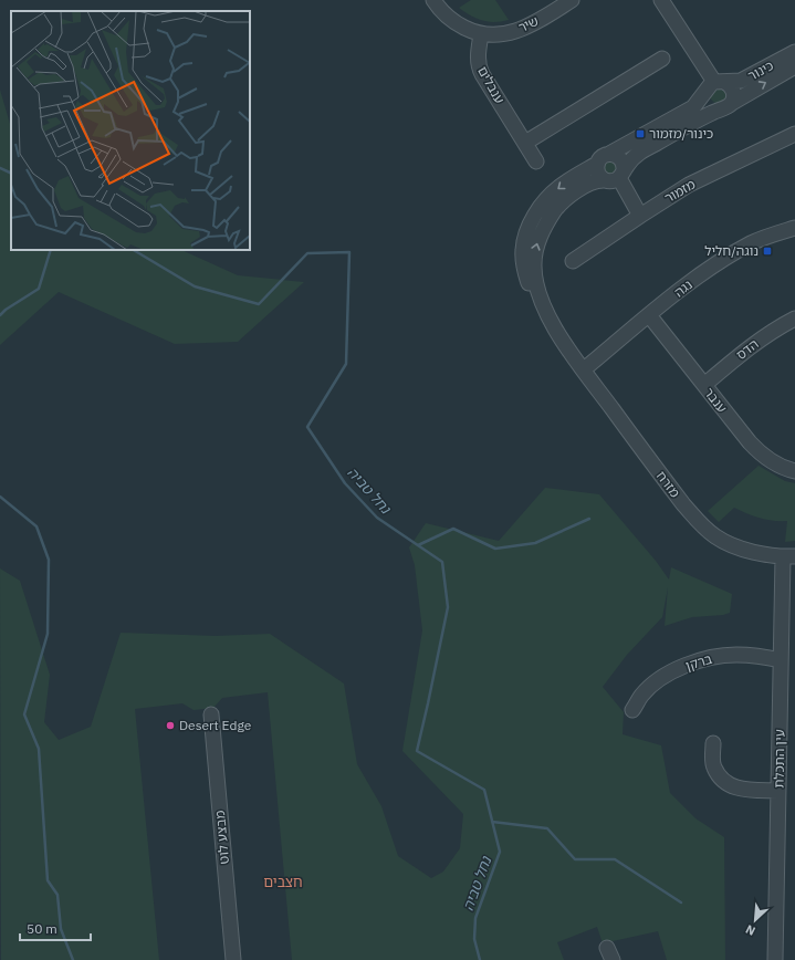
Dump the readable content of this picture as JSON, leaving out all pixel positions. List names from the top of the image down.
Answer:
{
  "streets": {
    "street": [
      "שיר",
      "כינור",
      "ענבלים",
      "מזמור",
      "נגה",
      "הדס",
      "ענבר",
      "מזרח",
      "ברקן",
      "עין התכלת",
      "מבצע לוט"
    ]
  },
  "crossings": [
    ["שיר", "ענבלים"],
    ["כינור", "מזרח"],
    ["נגה", "ענבר"],
    ["נגה", "מזרח"],
    ["הדס", "ענבר"],
    ["מזרח", "עין התכלת"],
    ["ברקן", "עין התכלת"]
  ],
  "districts": ["חצבים"],
  "water": ["נחל טביה"],
  "places": {
    "transit": ["כינור/מזמור", "נוגה/חליל"],
    "other": ["Desert Edge"]
  },
  "scale_bar": "50 m",
  "north": "bottom left"
}
